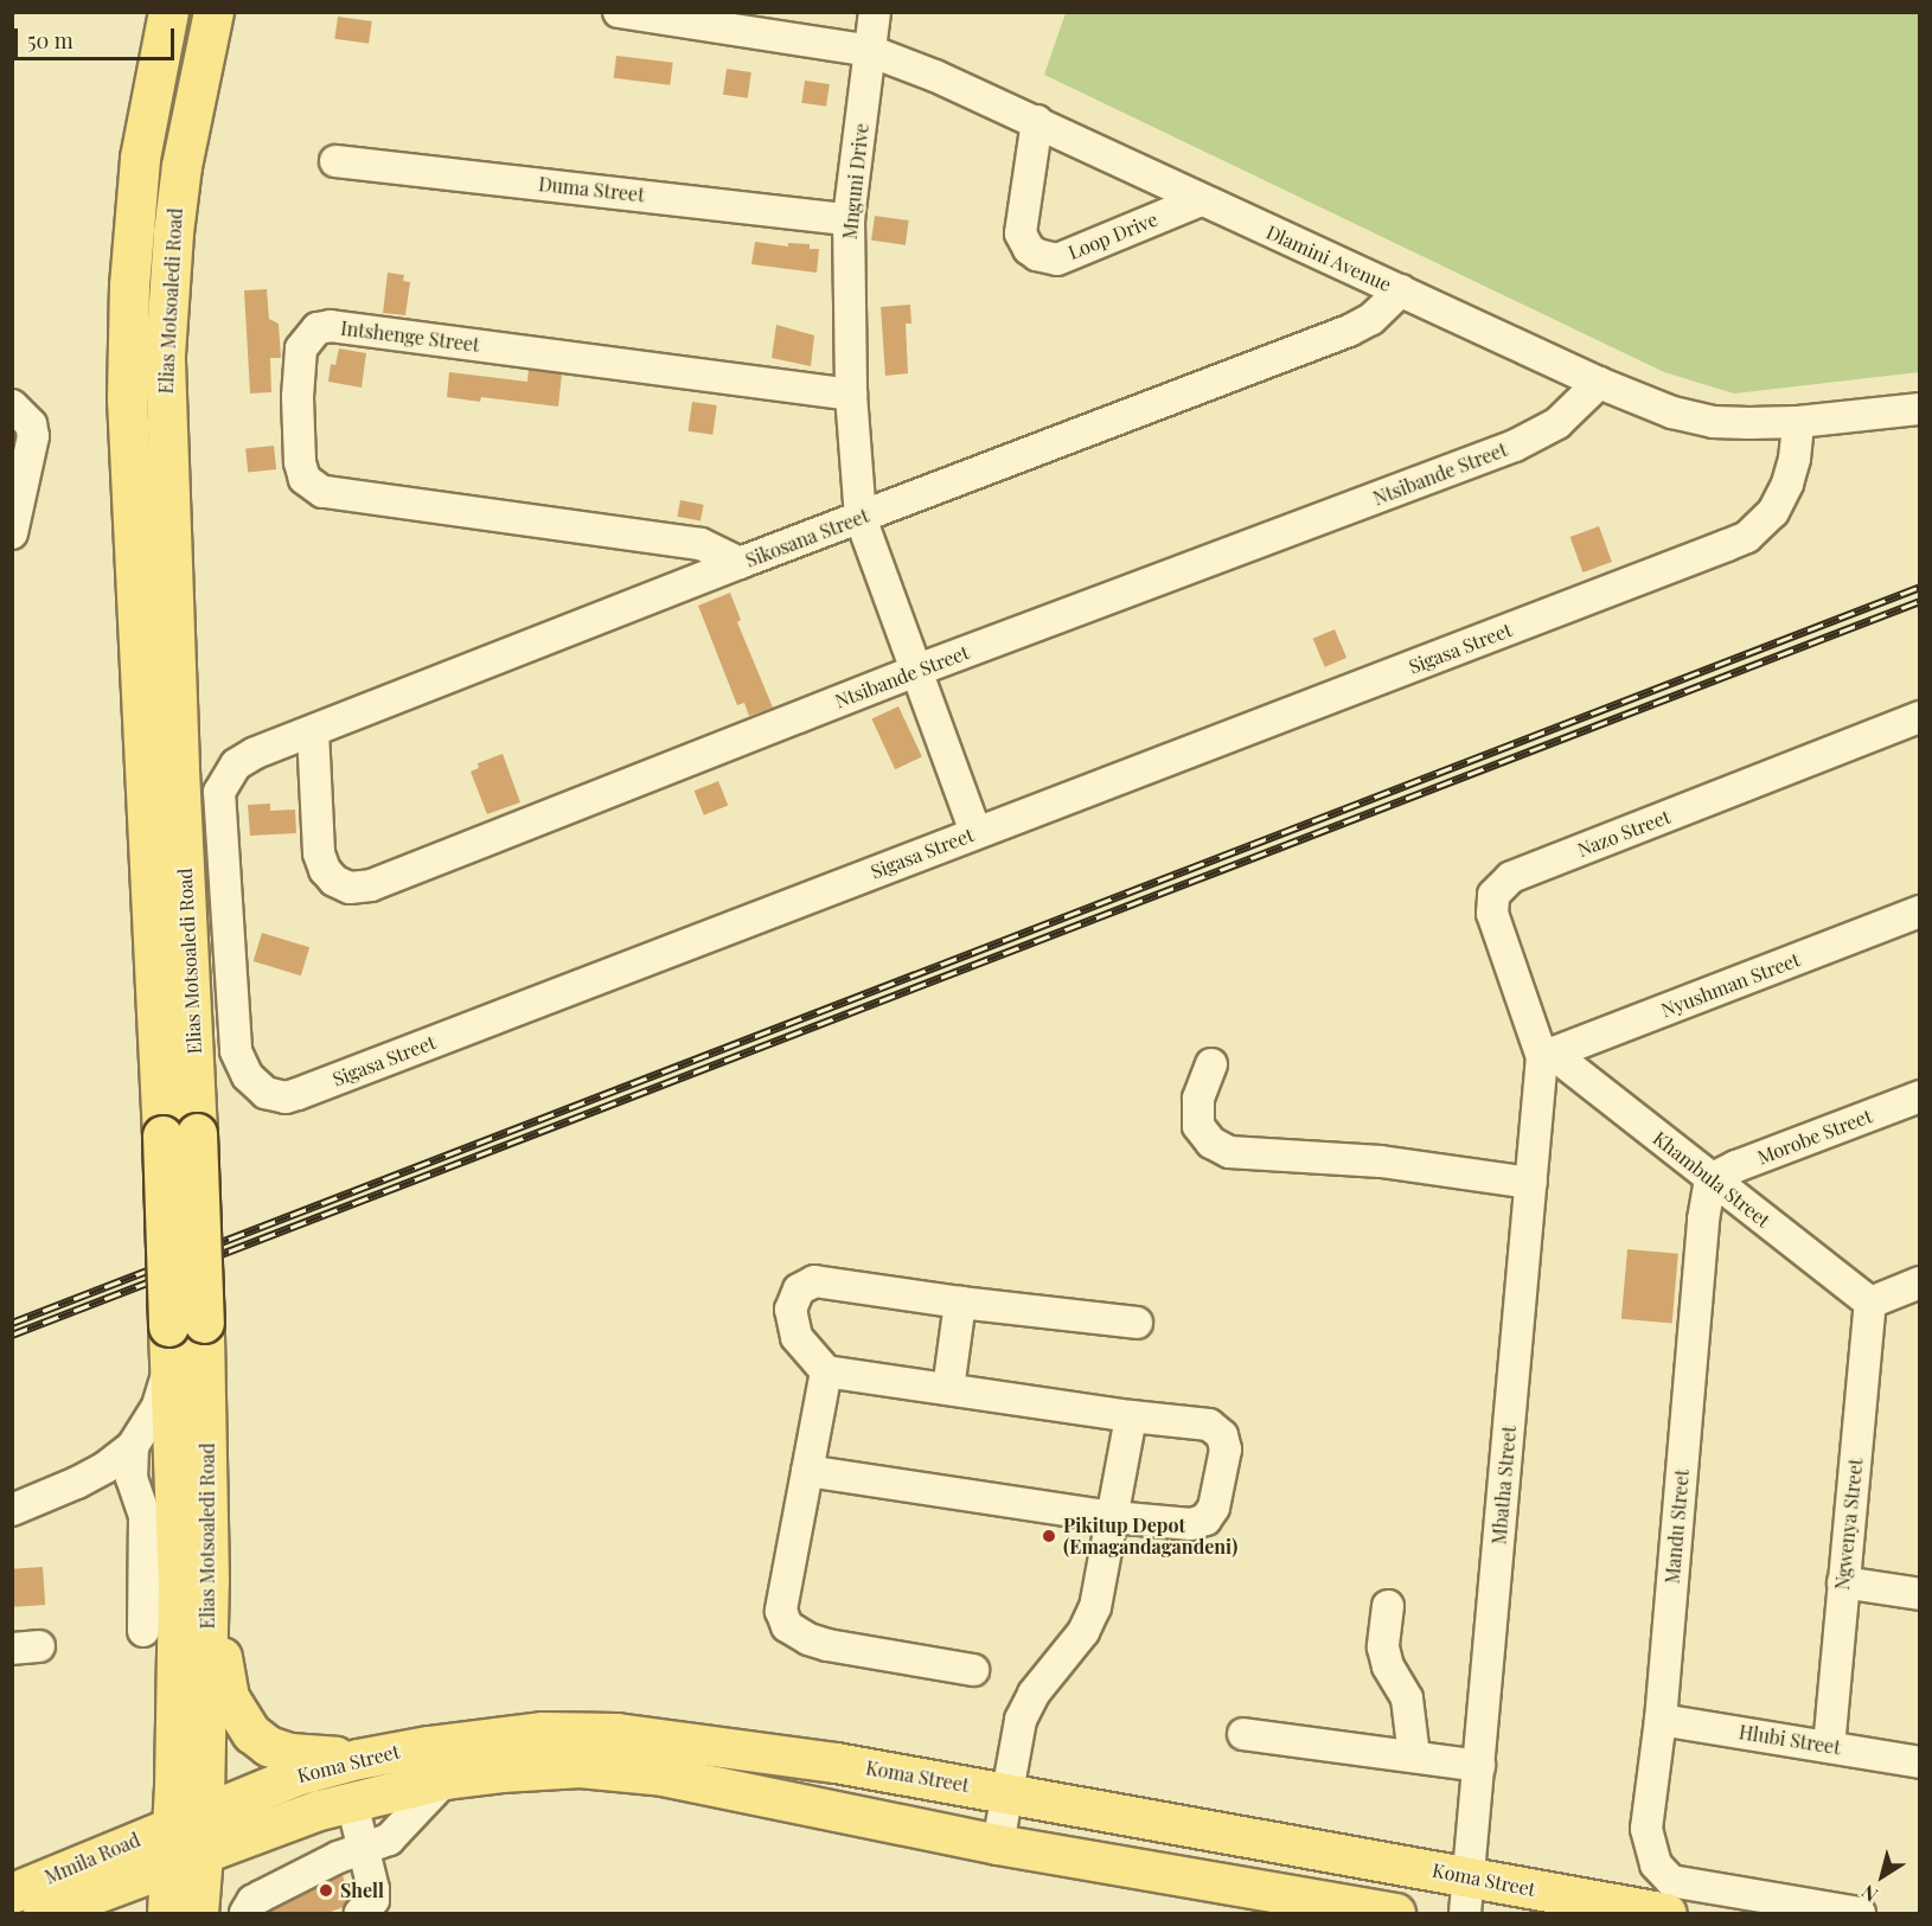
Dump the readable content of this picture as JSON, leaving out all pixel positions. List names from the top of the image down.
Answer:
{
  "streets": {
    "main road": ["Elias Motsoaledi Road", "Koma Street", "Mmila Road"],
    "street": [
      "Mnguni Drive",
      "Duma Street",
      "Loop Drive",
      "Dlamini Avenue",
      "Intshenge Street",
      "Ntsibande Street",
      "Sikosana Street",
      "Sigasa Street",
      "Nazo Street",
      "Nyushman Street",
      "Morobe Street",
      "Khambula Street",
      "Mbatha Street",
      "Ngwenya Street",
      "Mandu Street",
      "Hlubi Street"
    ]
  },
  "crossings": [
    ["Mnguni Drive", "Duma Street"],
    ["Mnguni Drive", "Dlamini Avenue"],
    ["Mnguni Drive", "Intshenge Street"],
    ["Mnguni Drive", "Ntsibande Street"],
    ["Mnguni Drive", "Sikosana Street"],
    ["Mnguni Drive", "Sigasa Street"],
    ["Loop Drive", "Dlamini Avenue"],
    ["Dlamini Avenue", "Ntsibande Street"],
    ["Dlamini Avenue", "Sikosana Street"],
    ["Dlamini Avenue", "Sigasa Street"],
    ["Elias Motsoaledi Road", "Koma Street"],
    ["Elias Motsoaledi Road", "Mmila Road"],
    ["Intshenge Street", "Sikosana Street"],
    ["Ntsibande Street", "Sikosana Street"],
    ["Sikosana Street", "Sigasa Street"],
    ["Nazo Street", "Nyushman Street"],
    ["Nazo Street", "Khambula Street"],
    ["Nazo Street", "Mbatha Street"],
    ["Nyushman Street", "Khambula Street"],
    ["Nyushman Street", "Mbatha Street"],
    ["Morobe Street", "Khambula Street"],
    ["Morobe Street", "Mandu Street"],
    ["Khambula Street", "Mbatha Street"],
    ["Khambula Street", "Ngwenya Street"],
    ["Khambula Street", "Mandu Street"],
    ["Mbatha Street", "Koma Street"],
    ["Ngwenya Street", "Hlubi Street"],
    ["Mandu Street", "Hlubi Street"],
    ["Koma Street", "Mmila Road"]
  ],
  "places": ["Pikitup Depot (Emagandagandeni)", "Shell"],
  "scale_bar": "50 m",
  "north": "bottom left"
}
